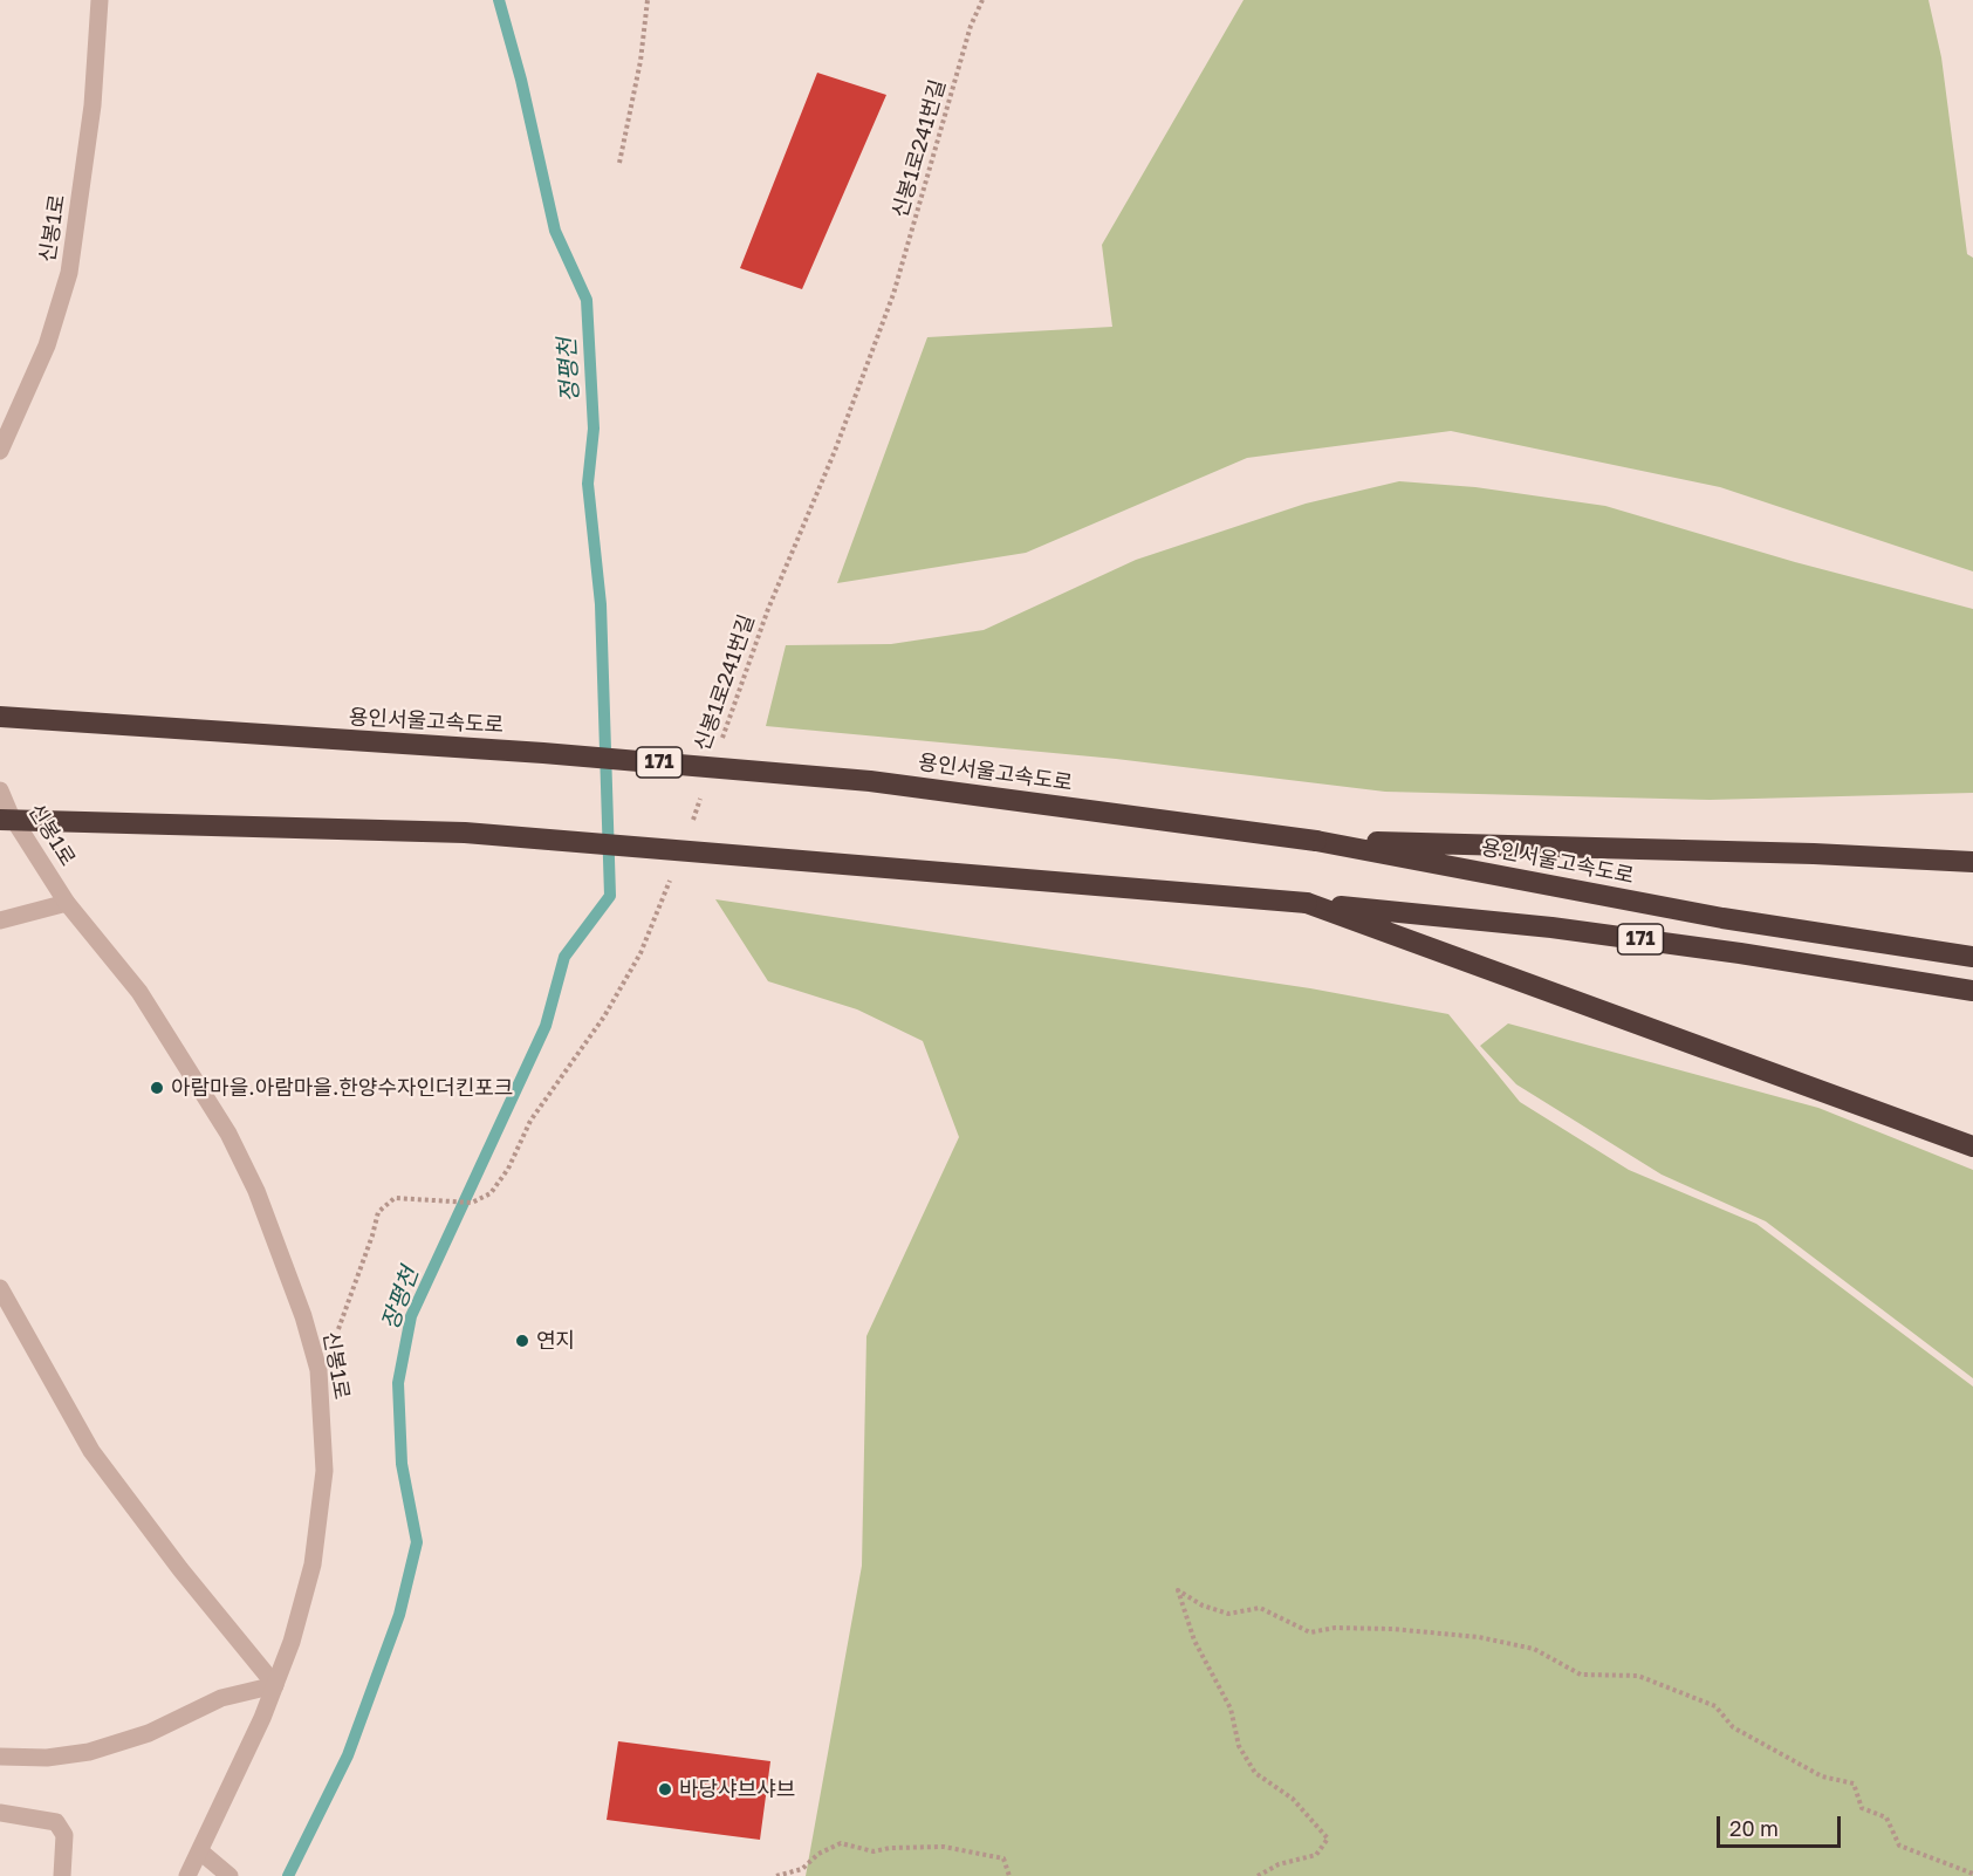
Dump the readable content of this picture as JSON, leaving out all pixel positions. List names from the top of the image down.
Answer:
{
  "streets": {
    "highway": ["용인서울고속도로", "171"],
    "street": ["신봉1로"],
    "path": ["신봉1로241번길"]
  },
  "water": ["정평천", "장평천"],
  "places": ["아람마을.아람마을.한양수자인더킨포크", "연지", "바당샤브샤브"],
  "scale_bar": "20 m"
}
